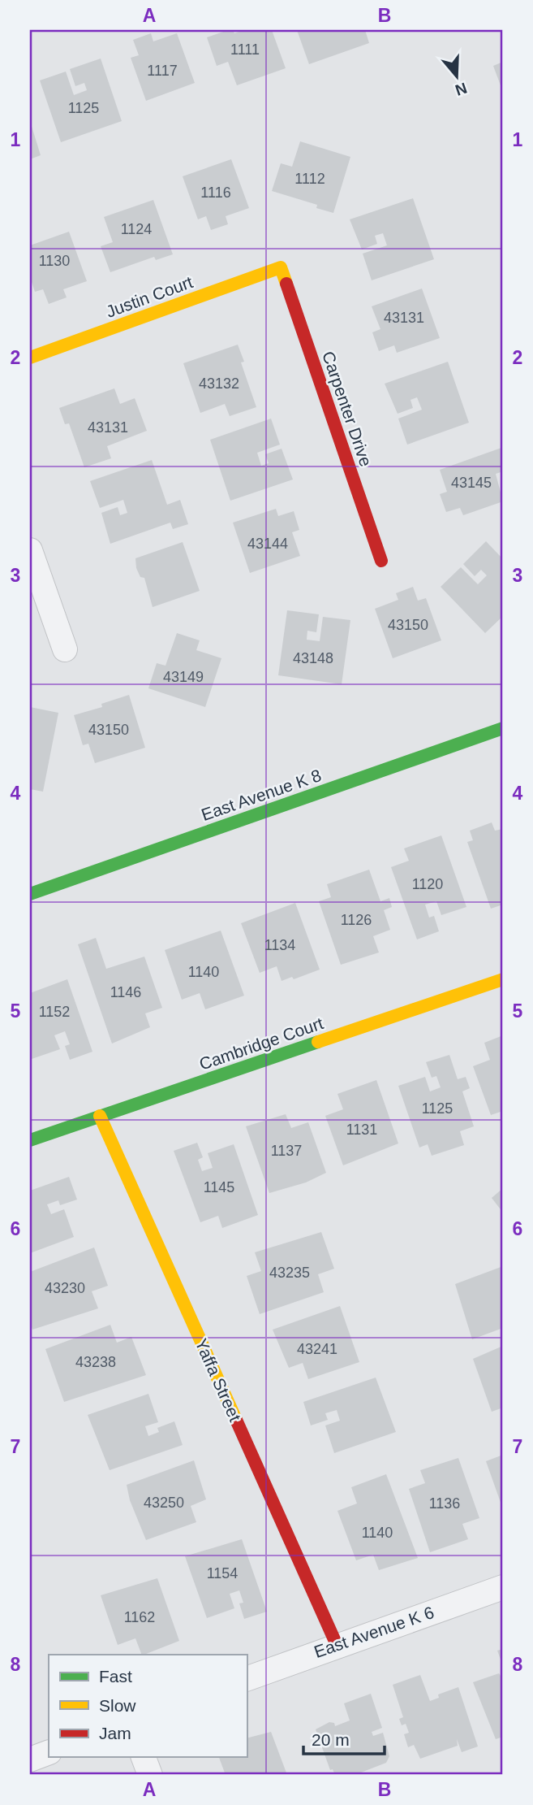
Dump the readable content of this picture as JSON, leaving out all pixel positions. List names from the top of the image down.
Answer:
{
  "streets": {
    "street": [
      "Justin Court",
      "Carpenter Drive",
      "East Avenue K 8",
      "Cambridge Court",
      "Yaffa Street",
      "East Avenue K 6"
    ]
  },
  "crossings": [
    ["Justin Court", "Carpenter Drive"],
    ["Cambridge Court", "Yaffa Street"],
    ["Yaffa Street", "East Avenue K 6"]
  ],
  "house_numbers": [
    "1111",
    "1117",
    "1125",
    "1112",
    "1116",
    "1124",
    "1130",
    "43131",
    "43132",
    "43131",
    "43145",
    "43144",
    "43150",
    "43148",
    "43149",
    "43150",
    "1120",
    "1126",
    "1134",
    "1140",
    "1146",
    "1152",
    "1125",
    "1131",
    "1137",
    "1145",
    "43235",
    "43230",
    "43241",
    "43238",
    "43250",
    "1136",
    "1140",
    "1154",
    "1162"
  ],
  "legend": ["Fast", "Slow", "Jam"],
  "scale_bar": "20 m",
  "north": "bottom",
  "grid": {
    "columns": ["A", "B"],
    "rows": [
      "1",
      "2",
      "3",
      "4",
      "5",
      "6",
      "7",
      "8"
    ]
  }
}
